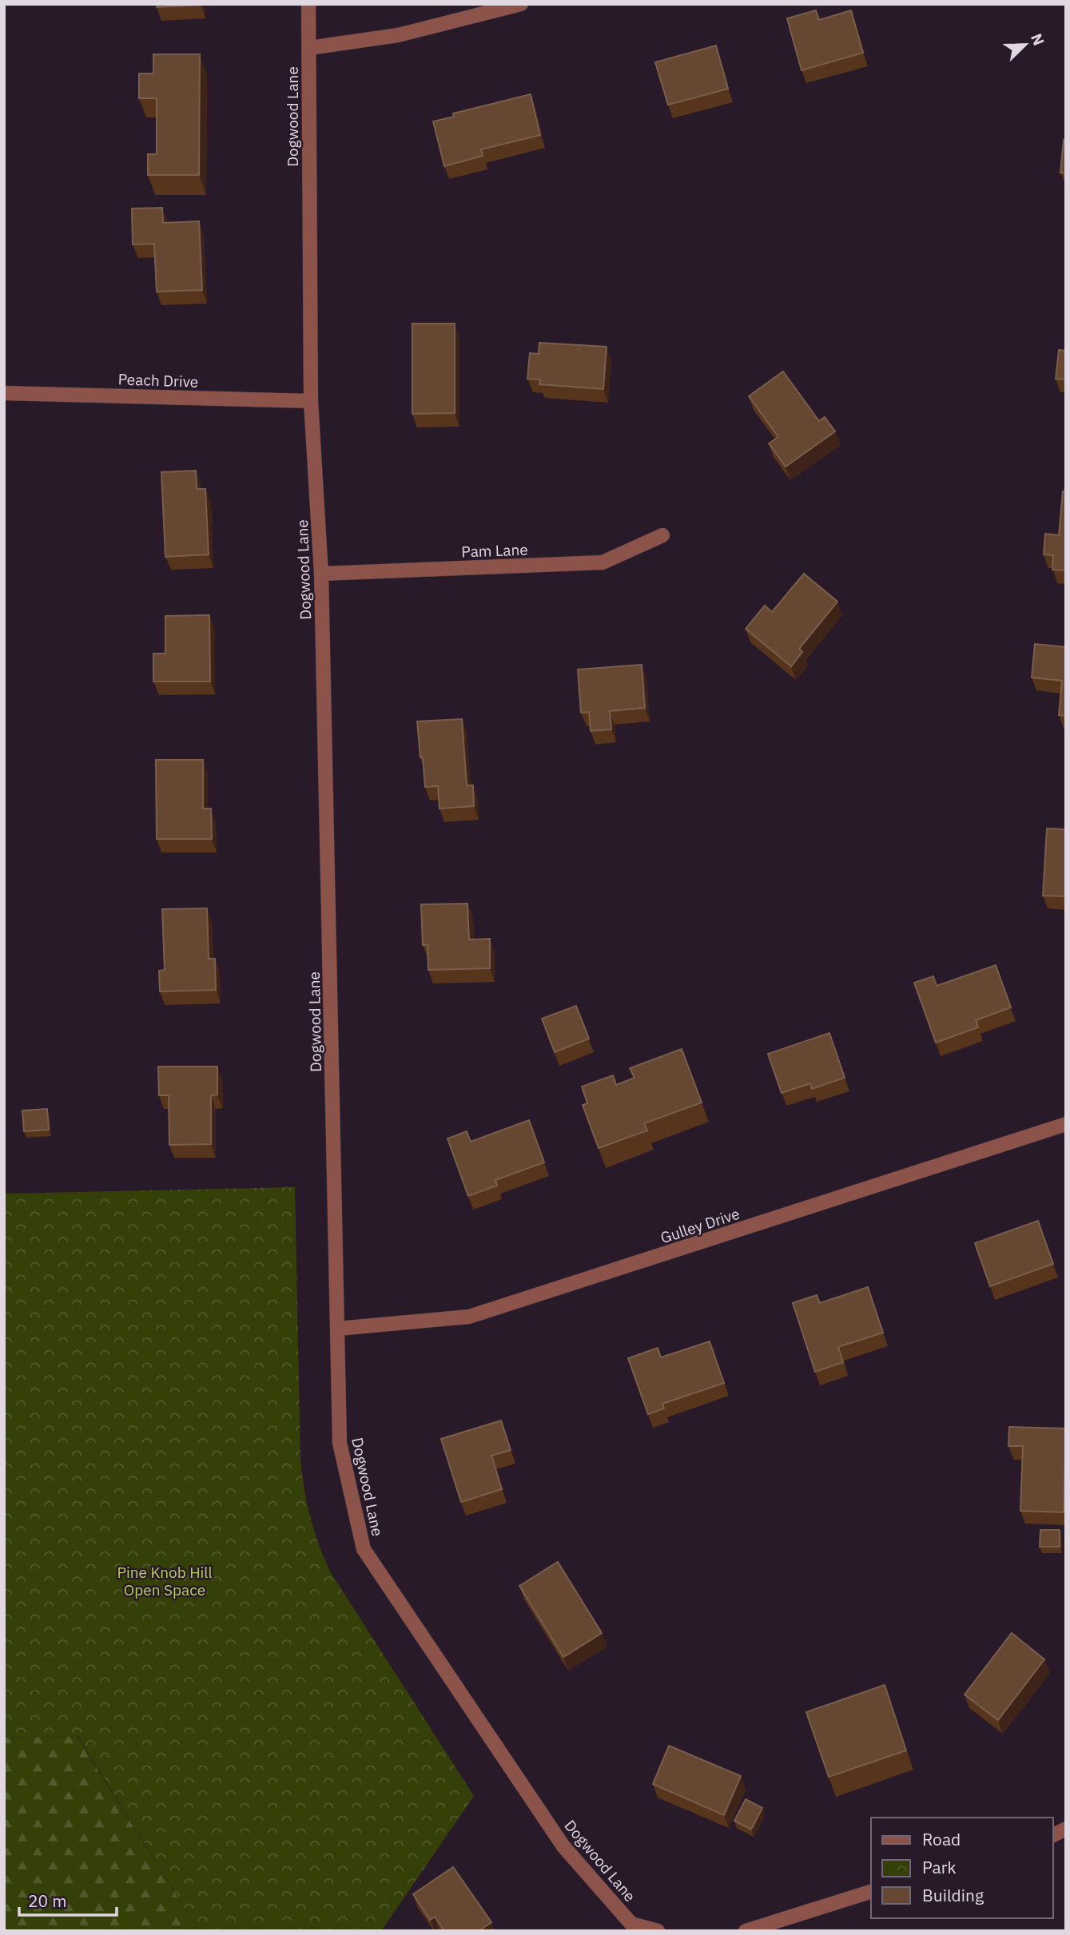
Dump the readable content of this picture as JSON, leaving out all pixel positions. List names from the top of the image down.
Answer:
{
  "streets": {
    "street": [
      "Dogwood Lane",
      "Peach Drive",
      "Pam Lane",
      "Gulley Drive"
    ]
  },
  "crossings": [
    ["Dogwood Lane", "Peach Drive"],
    ["Dogwood Lane", "Pam Lane"],
    ["Dogwood Lane", "Gulley Drive"]
  ],
  "parks": ["Pine Knob Hill Open Space"],
  "legend": ["Road", "Park", "Building"],
  "scale_bar": "20 m",
  "north": "top right"
}
